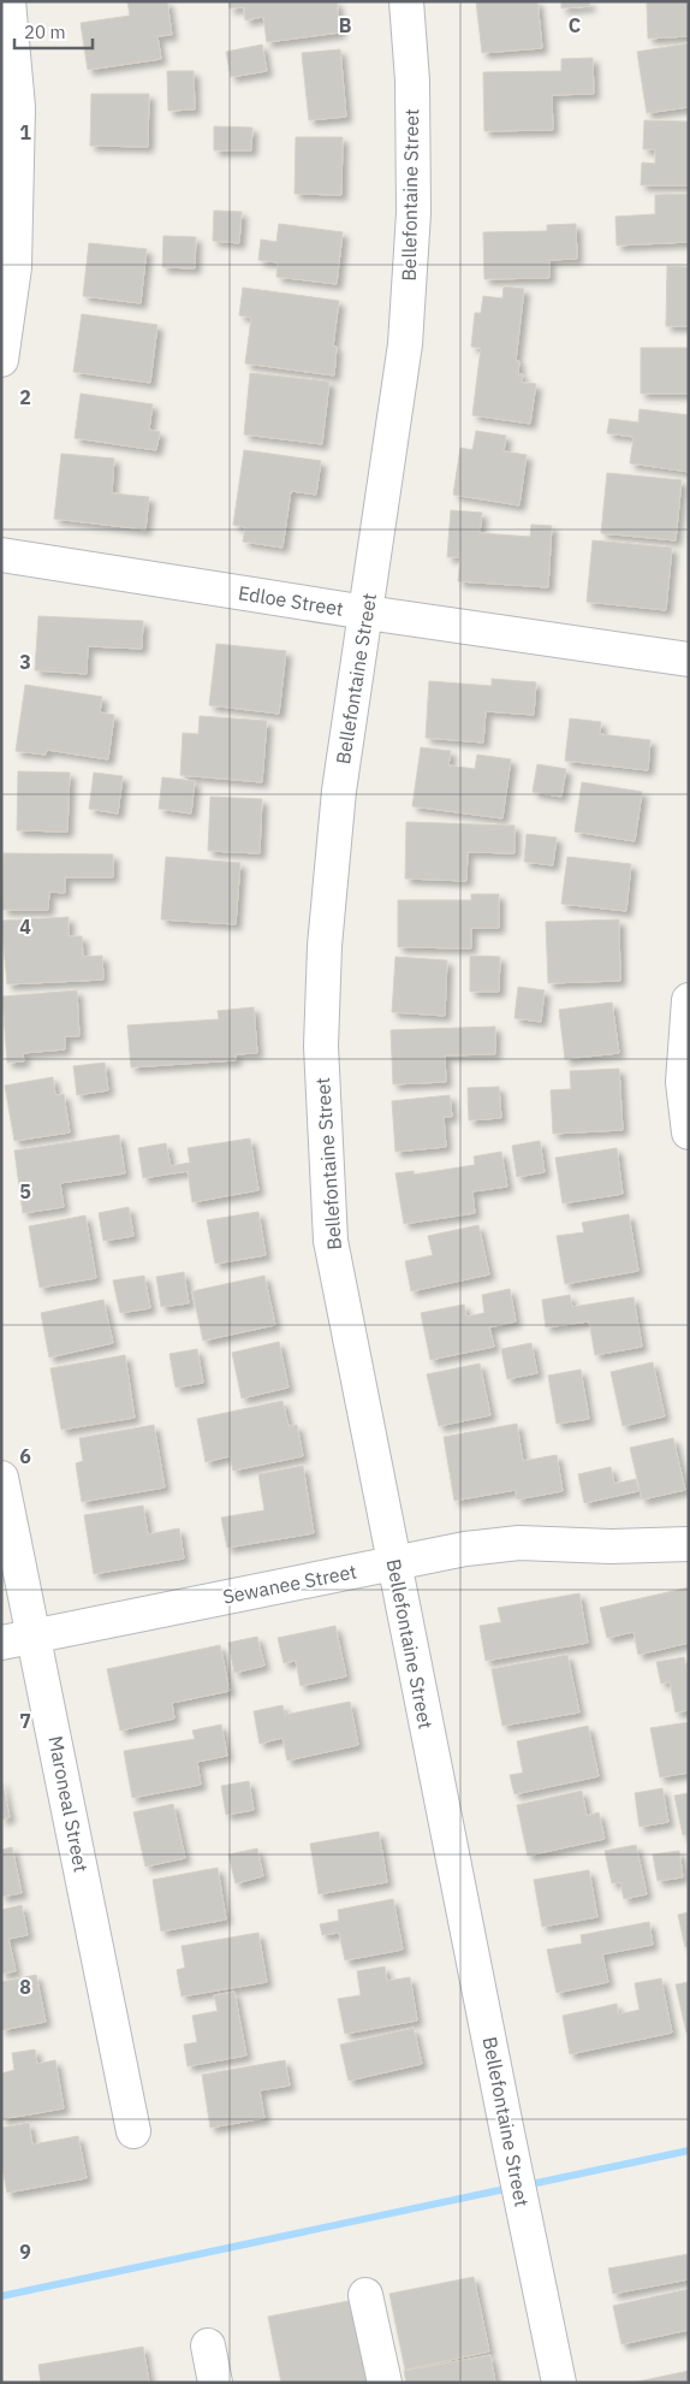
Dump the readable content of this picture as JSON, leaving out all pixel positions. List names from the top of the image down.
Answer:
{
  "streets": {
    "street": [
      "Bellefontaine Street",
      "Edloe Street",
      "Sewanee Street",
      "Maroneal Street"
    ]
  },
  "crossings": [
    ["Bellefontaine Street", "Edloe Street"],
    ["Bellefontaine Street", "Sewanee Street"],
    ["Sewanee Street", "Maroneal Street"]
  ],
  "scale_bar": "20 m",
  "grid": {
    "columns": ["B", "C"],
    "rows": [
      "1",
      "2",
      "3",
      "4",
      "5",
      "6",
      "7",
      "8",
      "9"
    ]
  }
}
